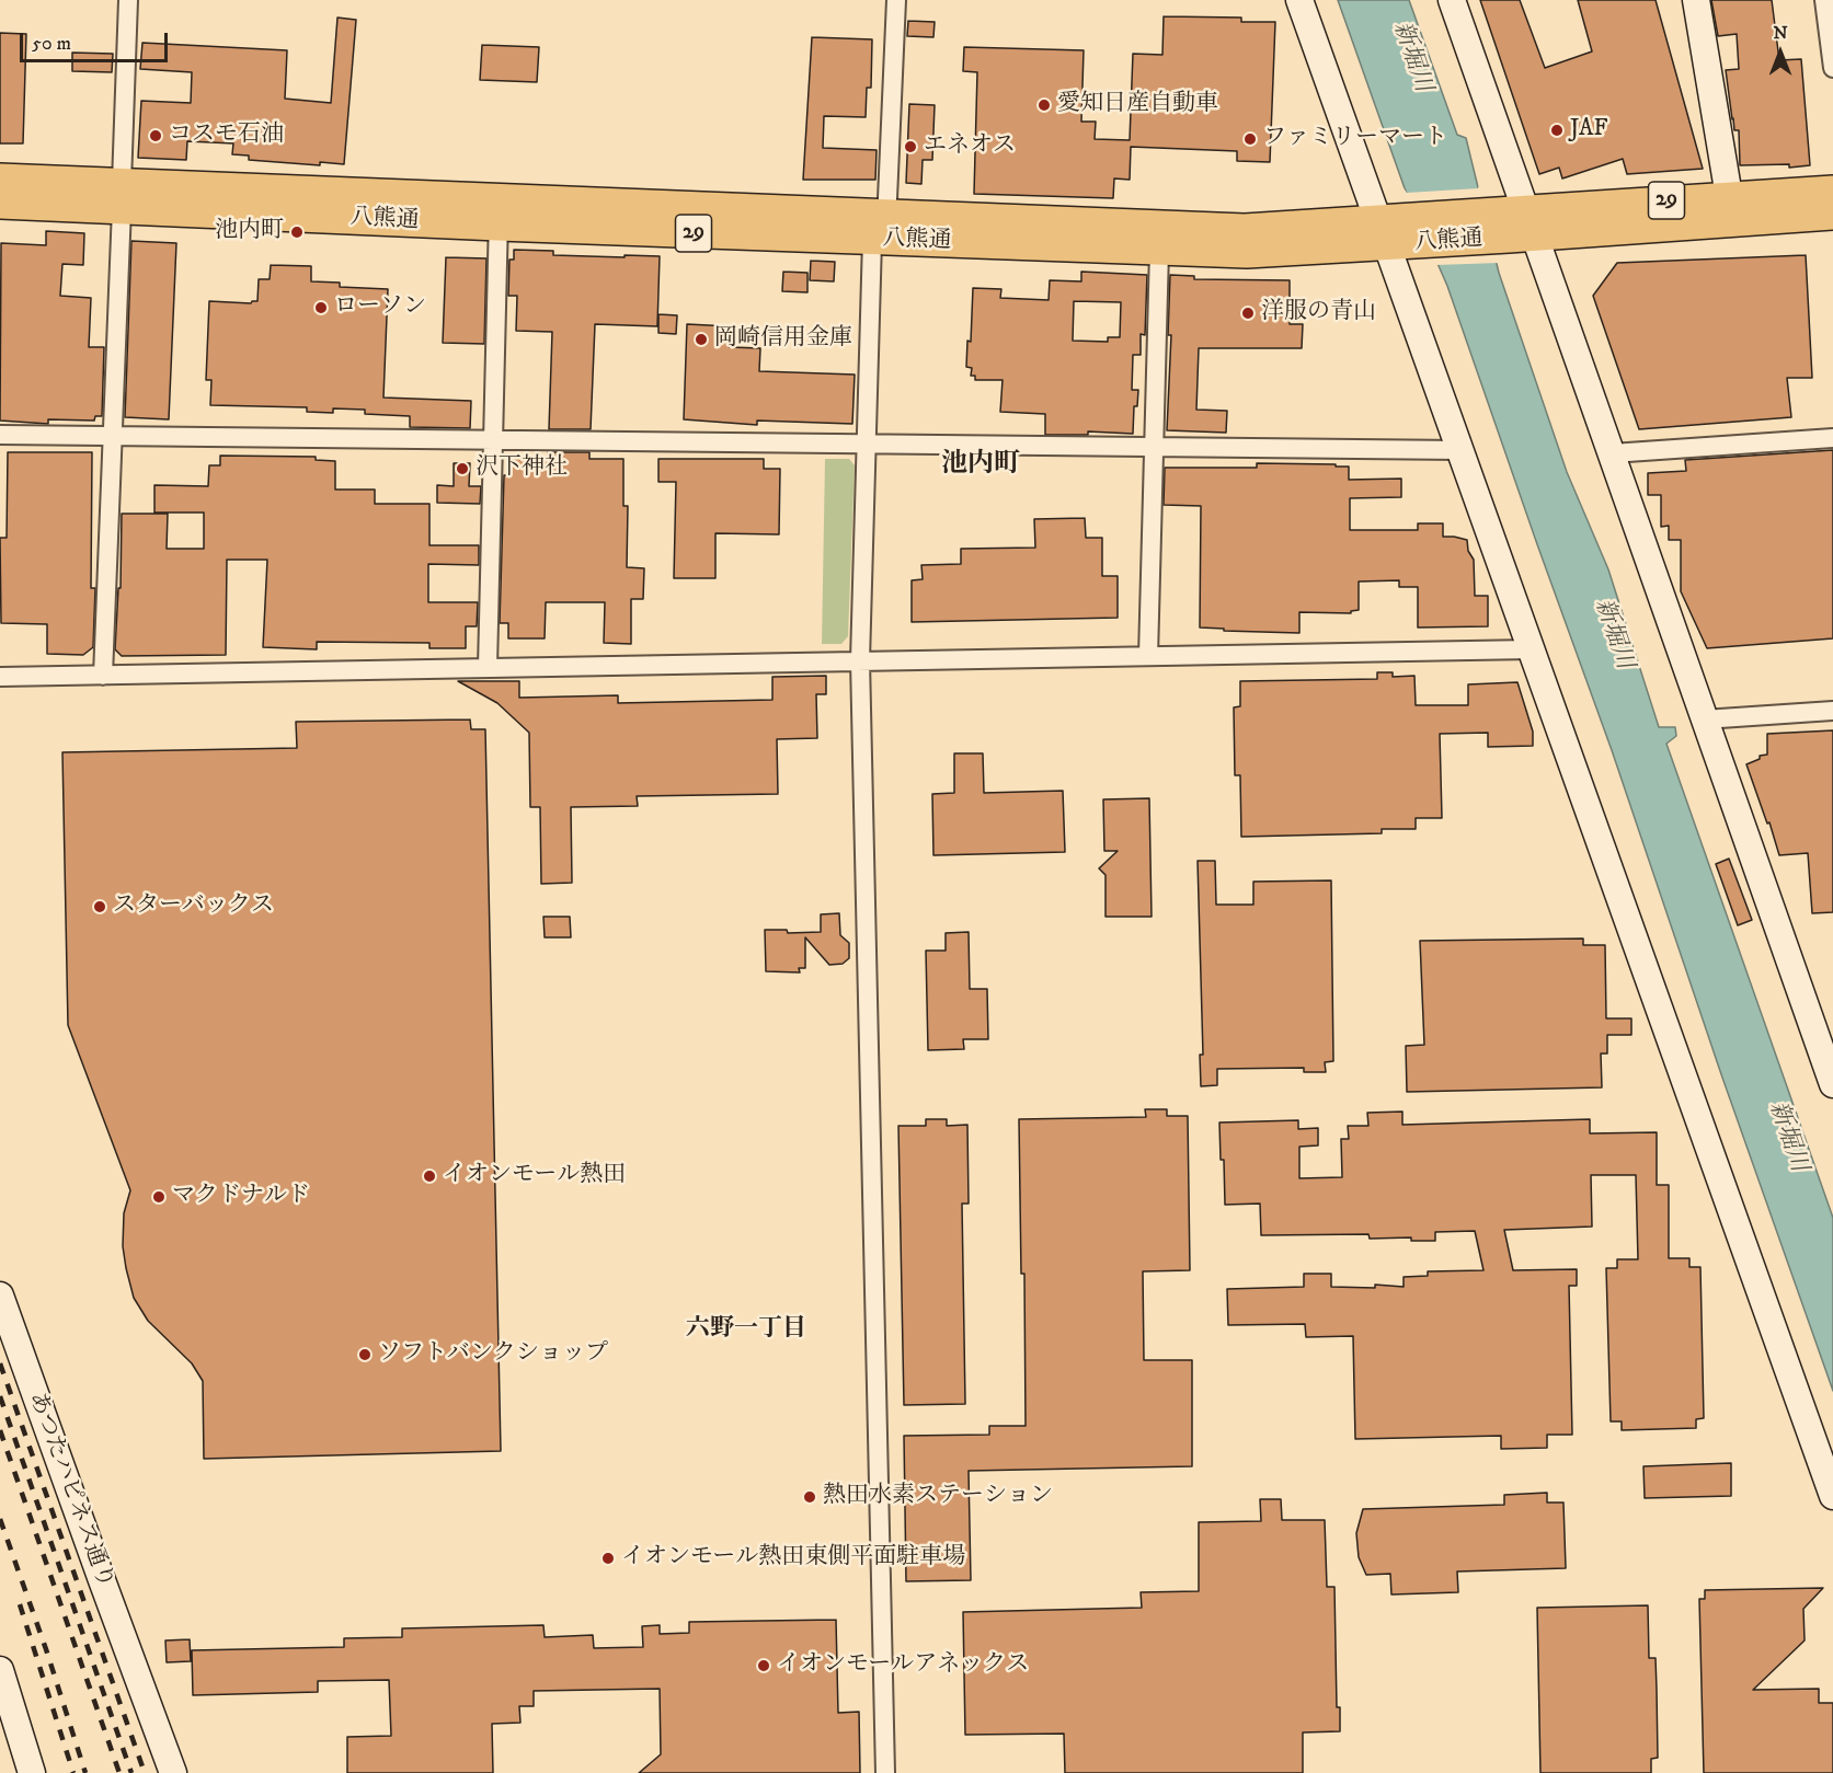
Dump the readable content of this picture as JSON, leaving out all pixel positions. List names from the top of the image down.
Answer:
{
  "streets": {
    "main road": ["29", "八熊通"],
    "street": ["あつたハピネス通り"]
  },
  "districts": ["池内町", "六野一丁目"],
  "water": ["新堀川"],
  "places": [
    "愛知日産自動車",
    "JAF",
    "コスモ石油",
    "ファミリーマート",
    "エネオス",
    "池内町",
    "ローソン",
    "洋服の青山",
    "岡崎信用金庫",
    "沢下神社",
    "スターバックス",
    "イオンモール熱田",
    "マクドナルド",
    "ソフトバンクショップ",
    "熱田水素ステーション",
    "イオンモール熱田東側平面駐車場",
    "イオンモールアネックス"
  ],
  "scale_bar": "50 m",
  "north": "top"
}
